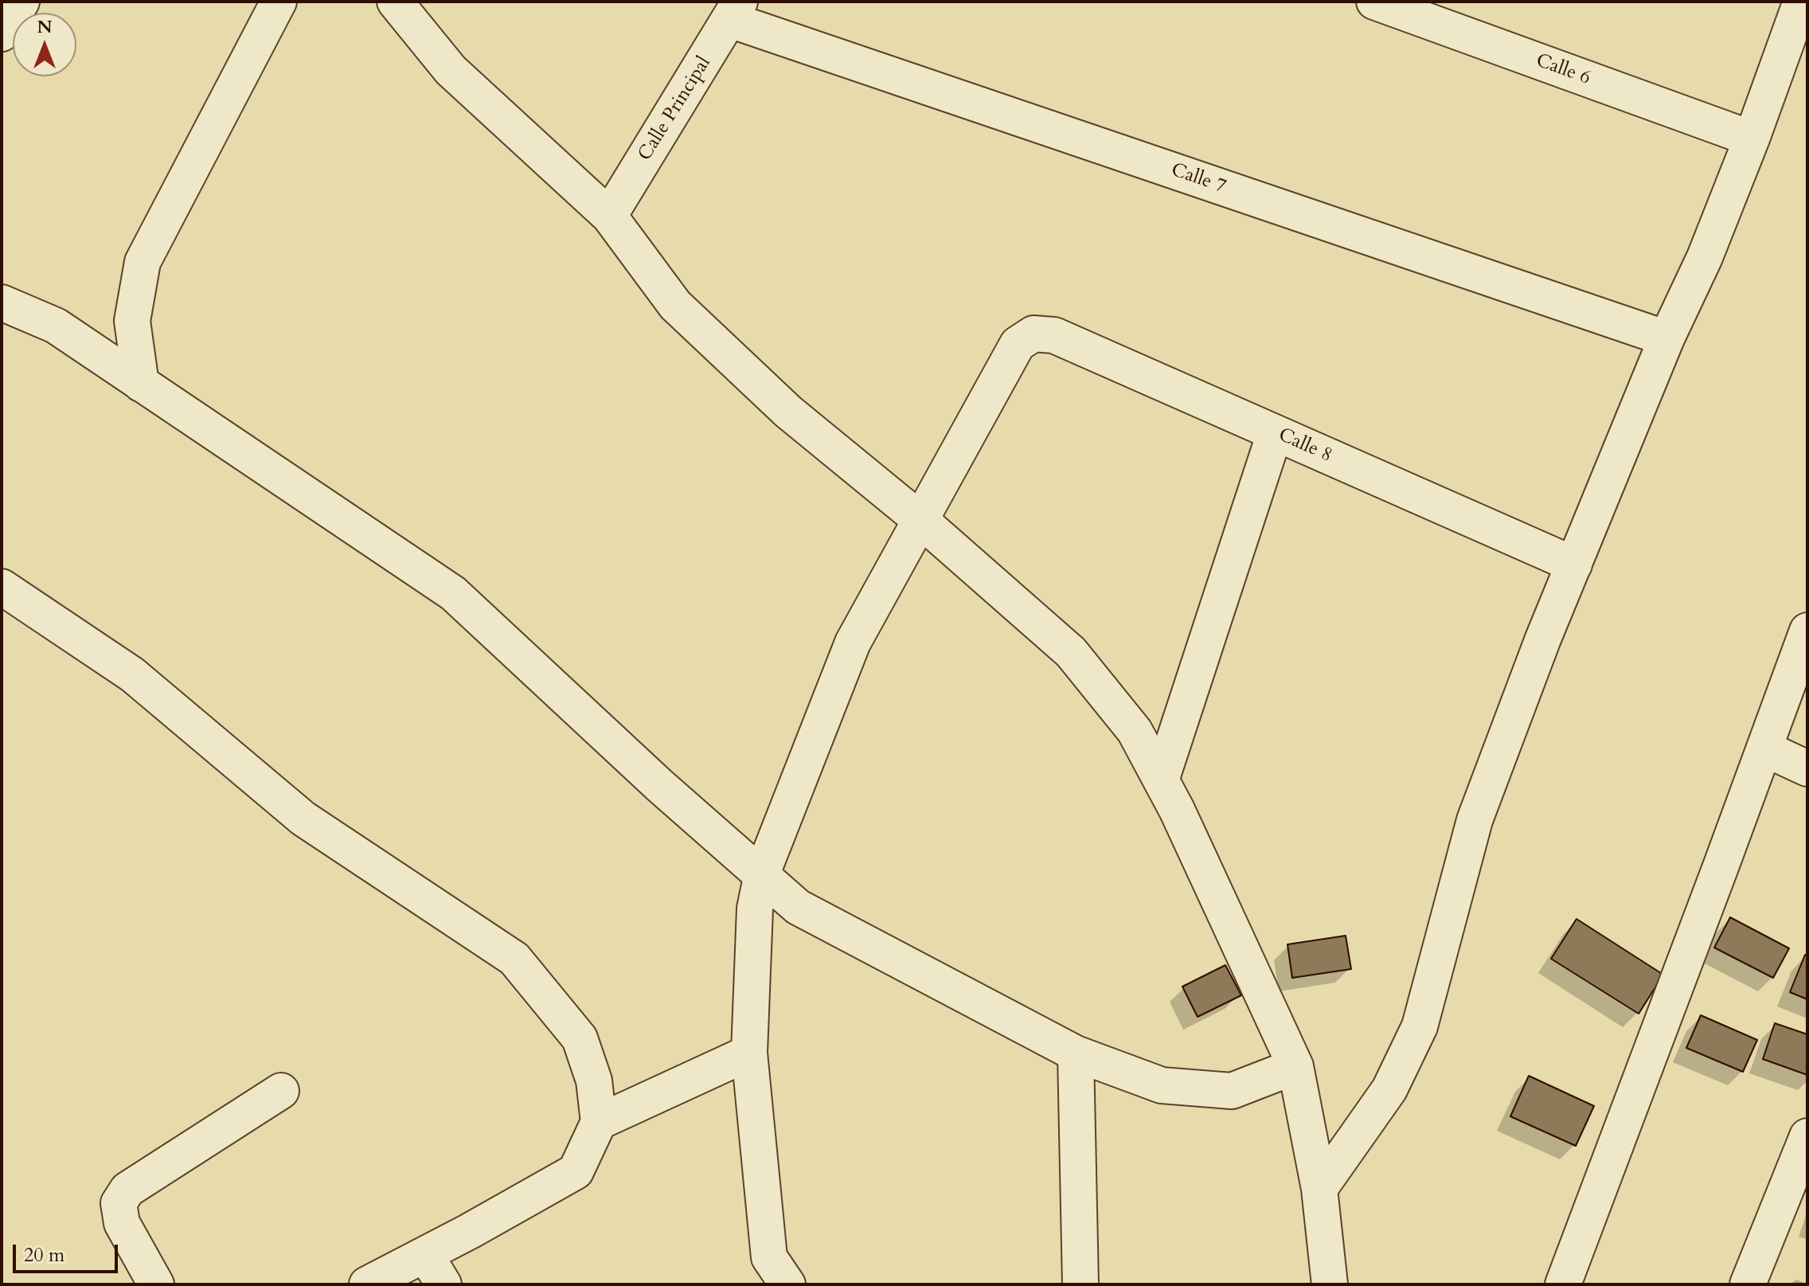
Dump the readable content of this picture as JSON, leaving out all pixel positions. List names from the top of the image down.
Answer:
{
  "streets": {
    "street": [
      "Calle 6",
      "Calle Principal",
      "Calle 7",
      "Calle 8"
    ]
  },
  "crossings": [
    ["Calle Principal", "Calle 7"]
  ],
  "scale_bar": "20 m",
  "north": "top"
}
